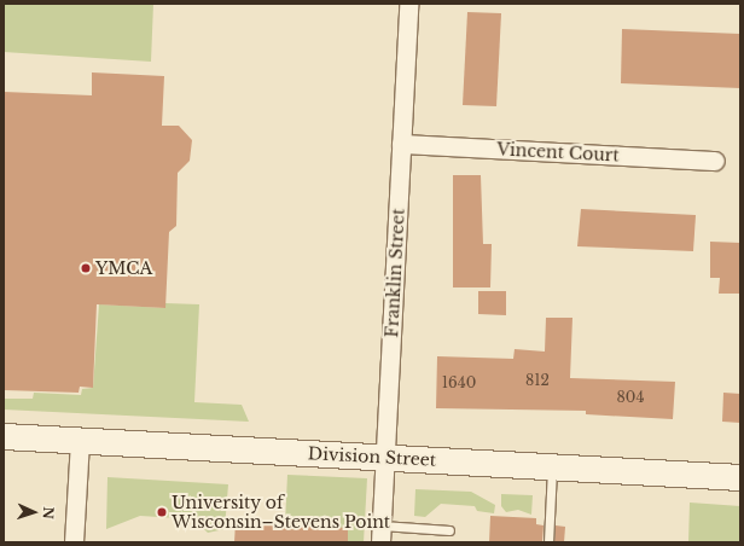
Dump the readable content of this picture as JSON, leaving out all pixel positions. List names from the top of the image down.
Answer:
{
  "streets": {
    "main road": ["Division Street"],
    "street": ["Vincent Court", "Franklin Street"]
  },
  "crossings": [
    ["Vincent Court", "Franklin Street"],
    ["Franklin Street", "Division Street"]
  ],
  "places": ["YMCA", "University of Wisconsin–Stevens Point"],
  "house_numbers": ["812", "1640", "804"],
  "north": "right"
}
